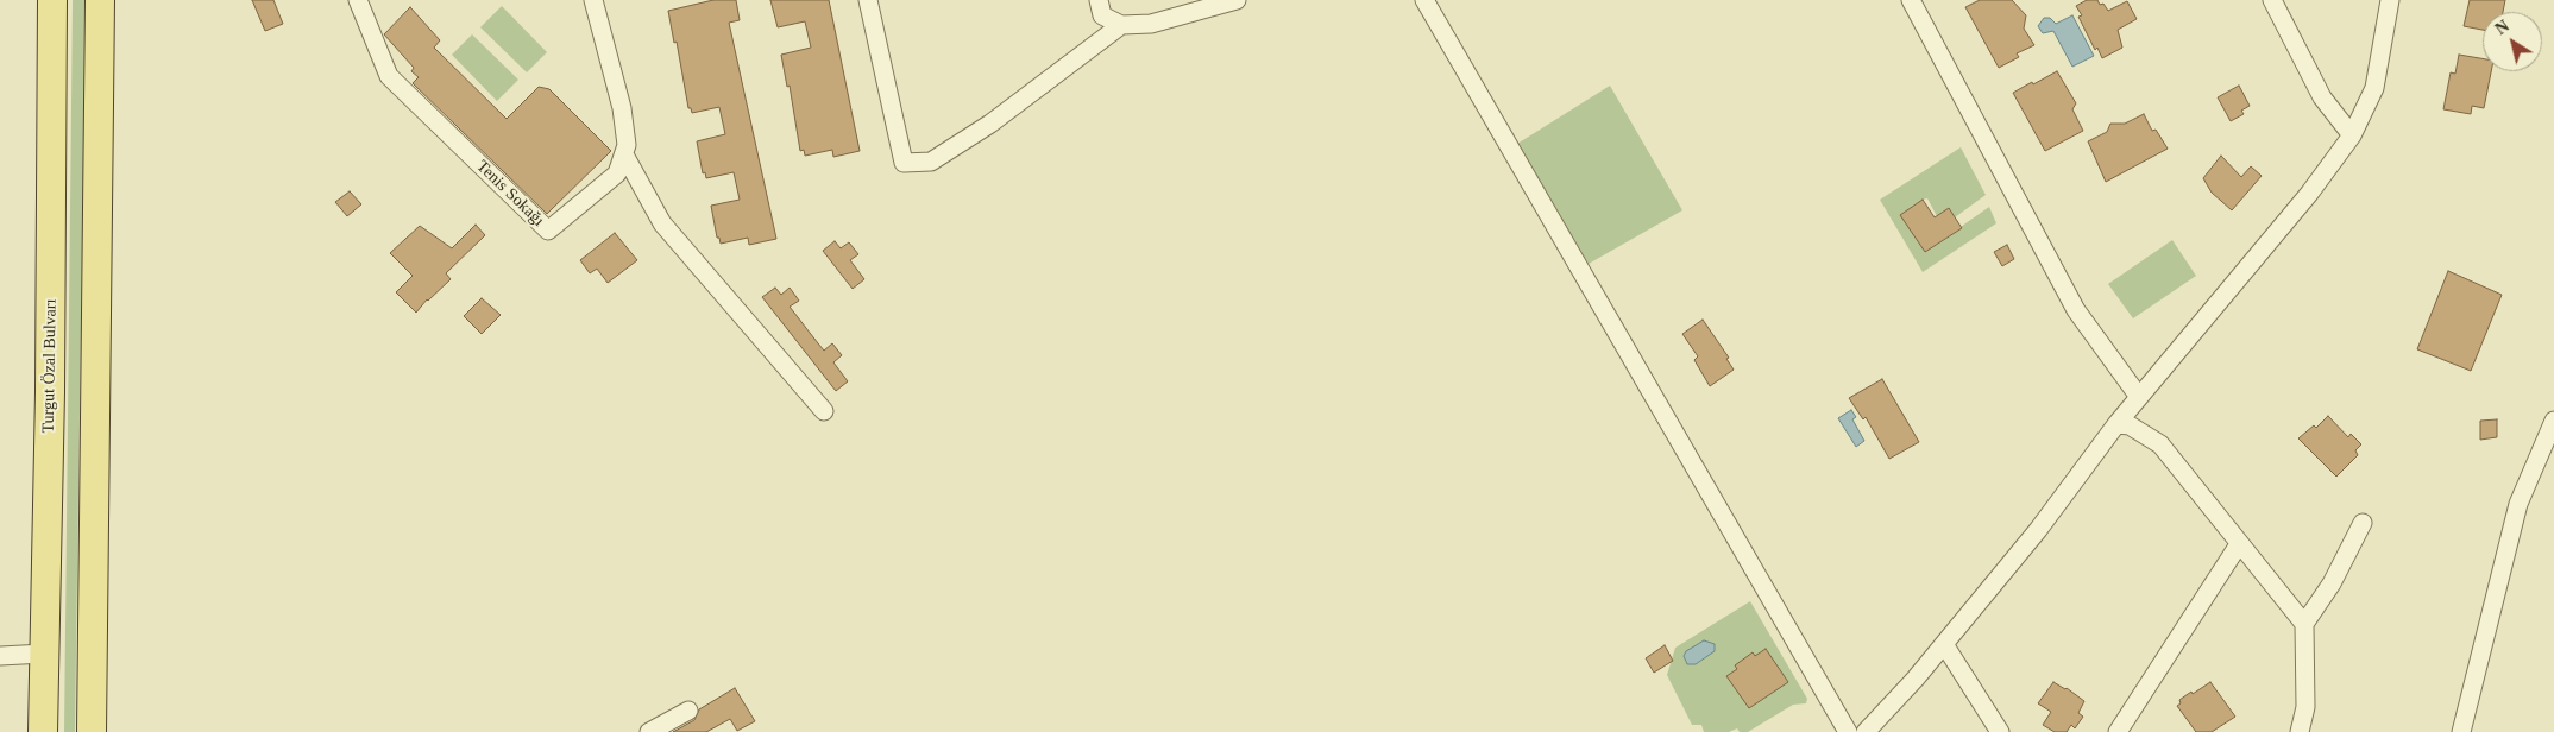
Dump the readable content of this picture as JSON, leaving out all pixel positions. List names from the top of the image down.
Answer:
{
  "streets": {
    "main road": ["Turgut Özal Bulvarı"],
    "street": ["Tenis Sokağı"]
  },
  "north": "top left"
}
